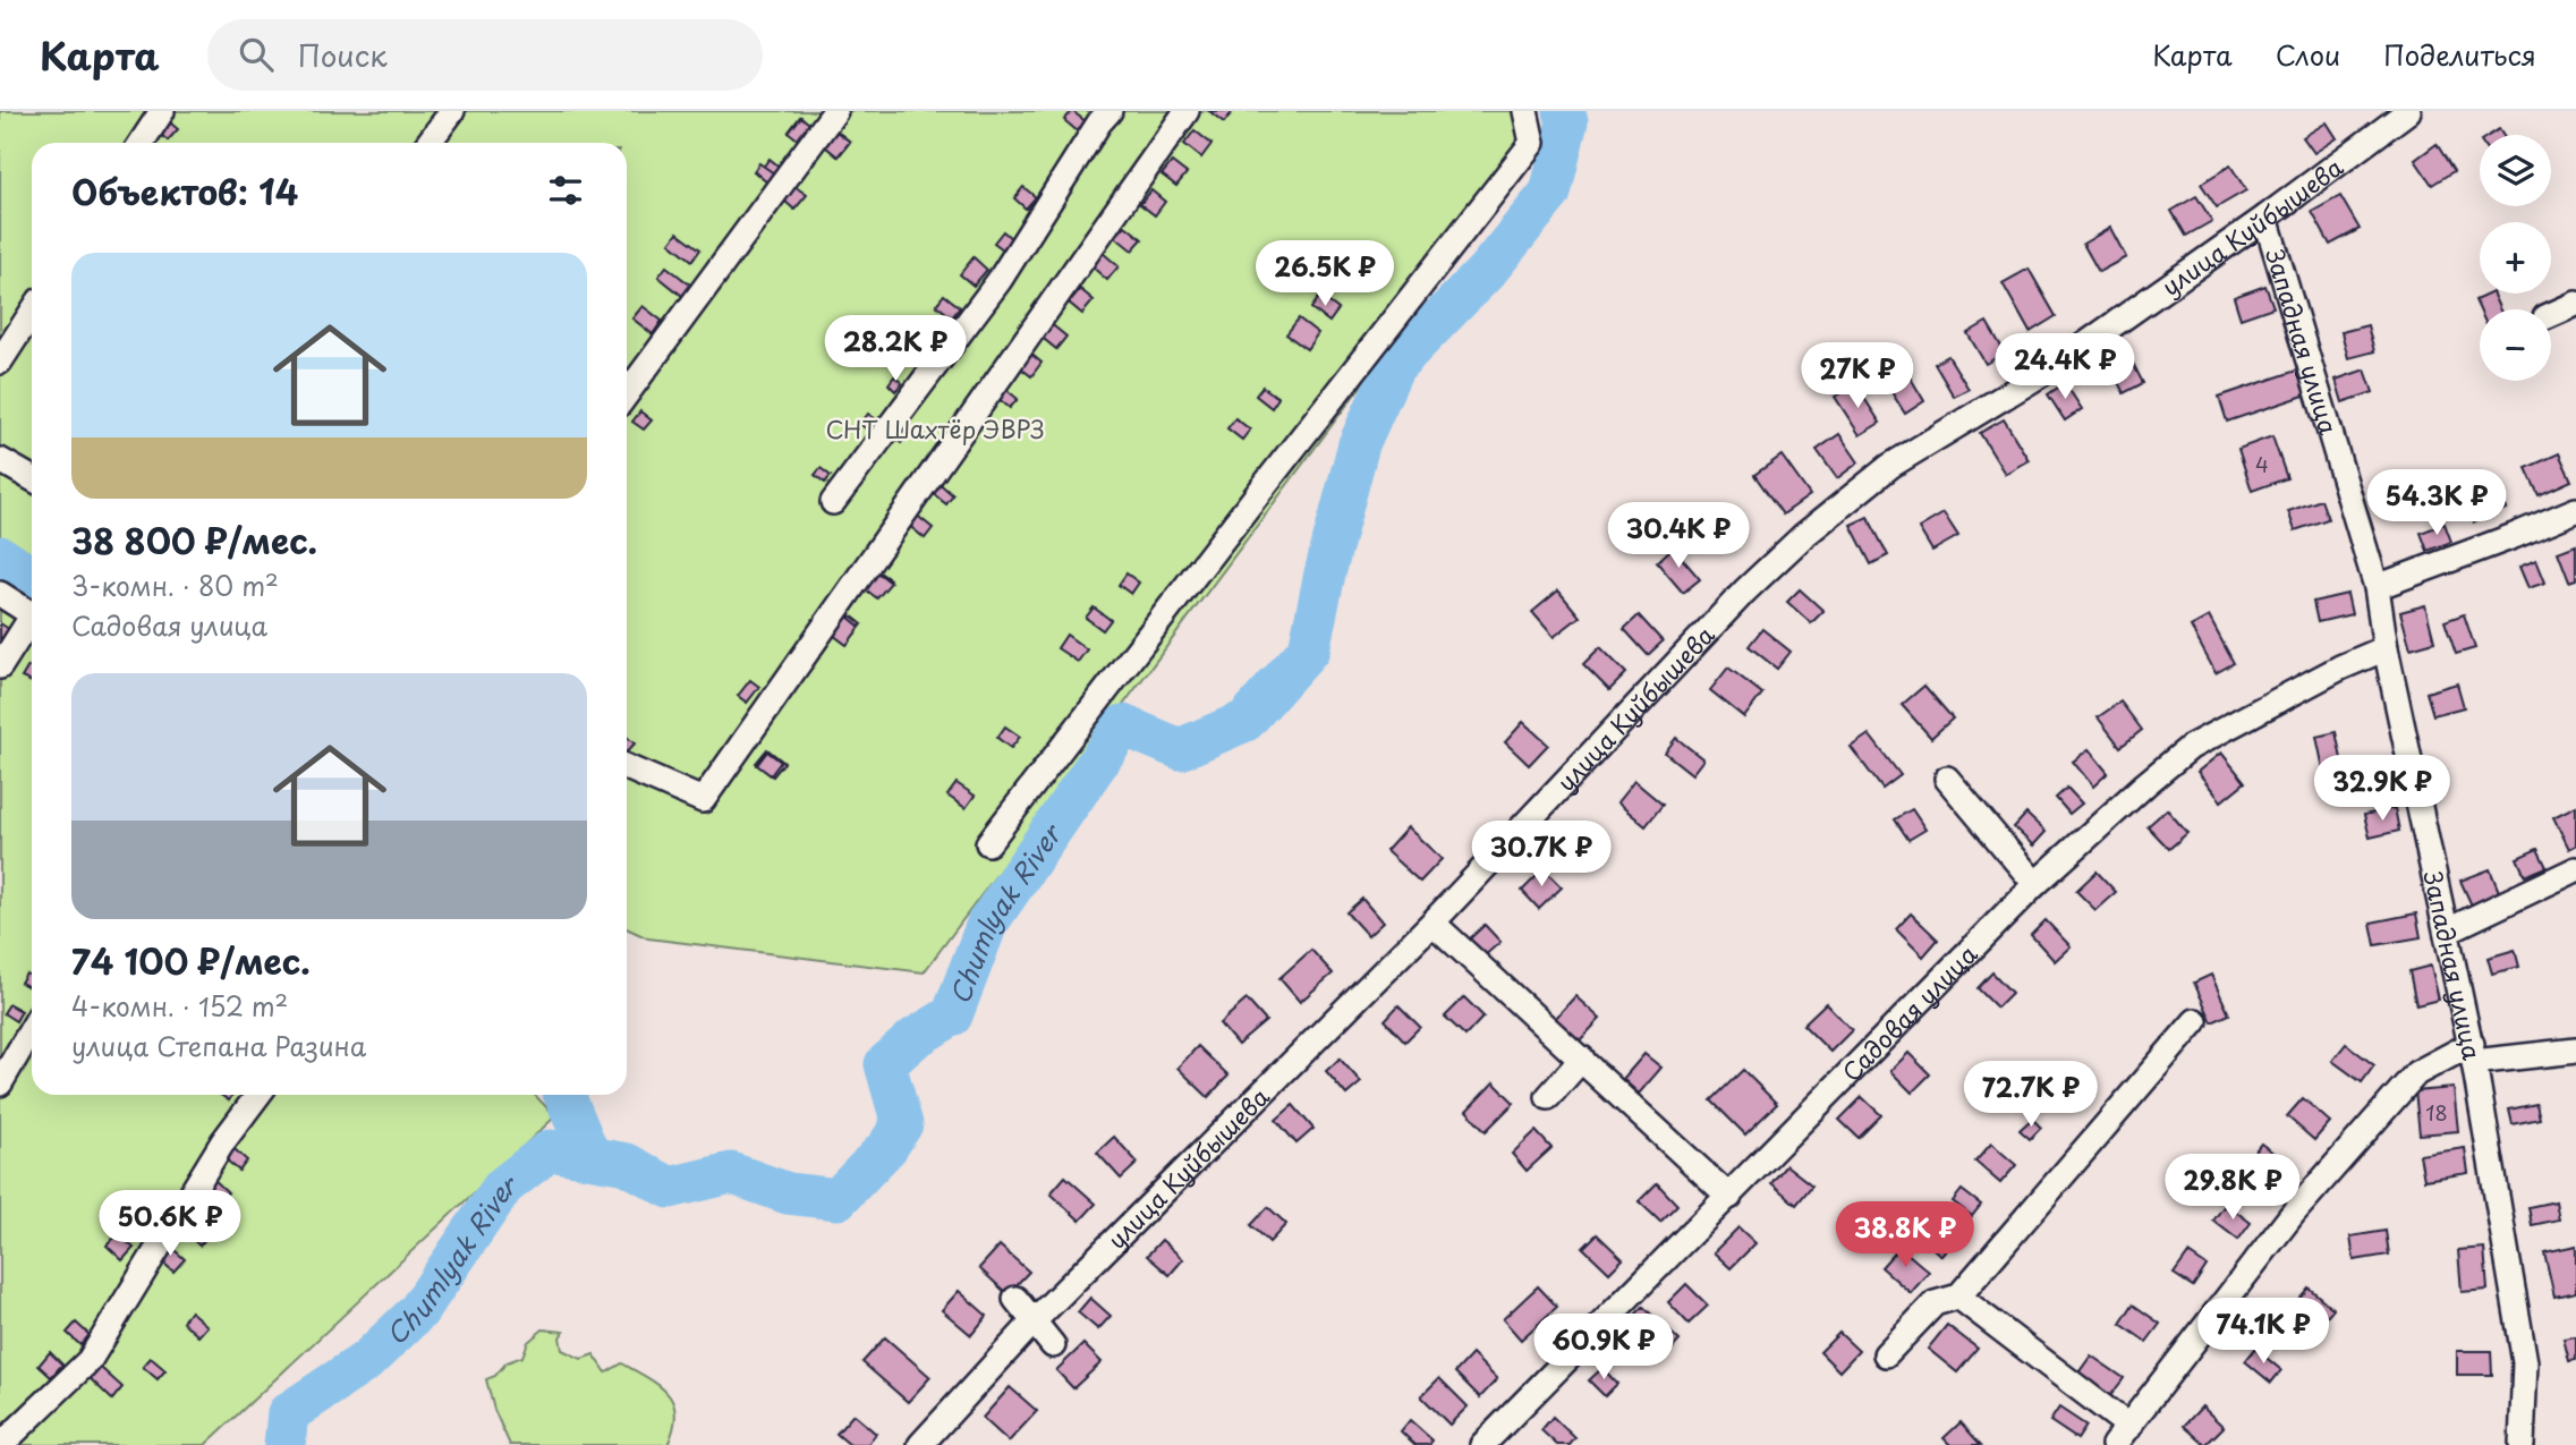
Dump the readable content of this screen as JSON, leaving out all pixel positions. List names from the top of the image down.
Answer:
{
  "streets": {
    "street": ["улица Куйбышева", "Западная улица", "Садовая улица"]
  },
  "crossings": [
    ["улица Куйбышева", "Западная улица"],
    ["Западная улица", "Садовая улица"]
  ],
  "water": ["Chumlyak River"],
  "parks": ["СНТ Шахтёр ЭВРЗ"],
  "house_numbers": ["4", "18"],
  "page": {
    "header": "Карта",
    "search": "Поиск",
    "nav": ["Карта", "Слои", "Поделиться"],
    "map_buttons": ["+", "−"],
    "heading": "Объектов: 14",
    "list": [
      {
        "name": "38 800 ₽/мес.",
        "note": "3-комн. · 80 m² · Садовая улица"
      },
      {
        "name": "74 100 ₽/мес.",
        "note": "4-комн. · 152 m² · улица Степана Разина"
      }
    ],
    "price": [
      "26.5K ₽",
      "28.2K ₽",
      "24.4K ₽",
      "27K ₽",
      "54.3K ₽",
      "30.4K ₽",
      "32.9K ₽",
      "30.7K ₽",
      "72.7K ₽",
      "29.8K ₽",
      "50.6K ₽",
      "38.8K ₽",
      "74.1K ₽",
      "60.9K ₽"
    ]
  }
}
